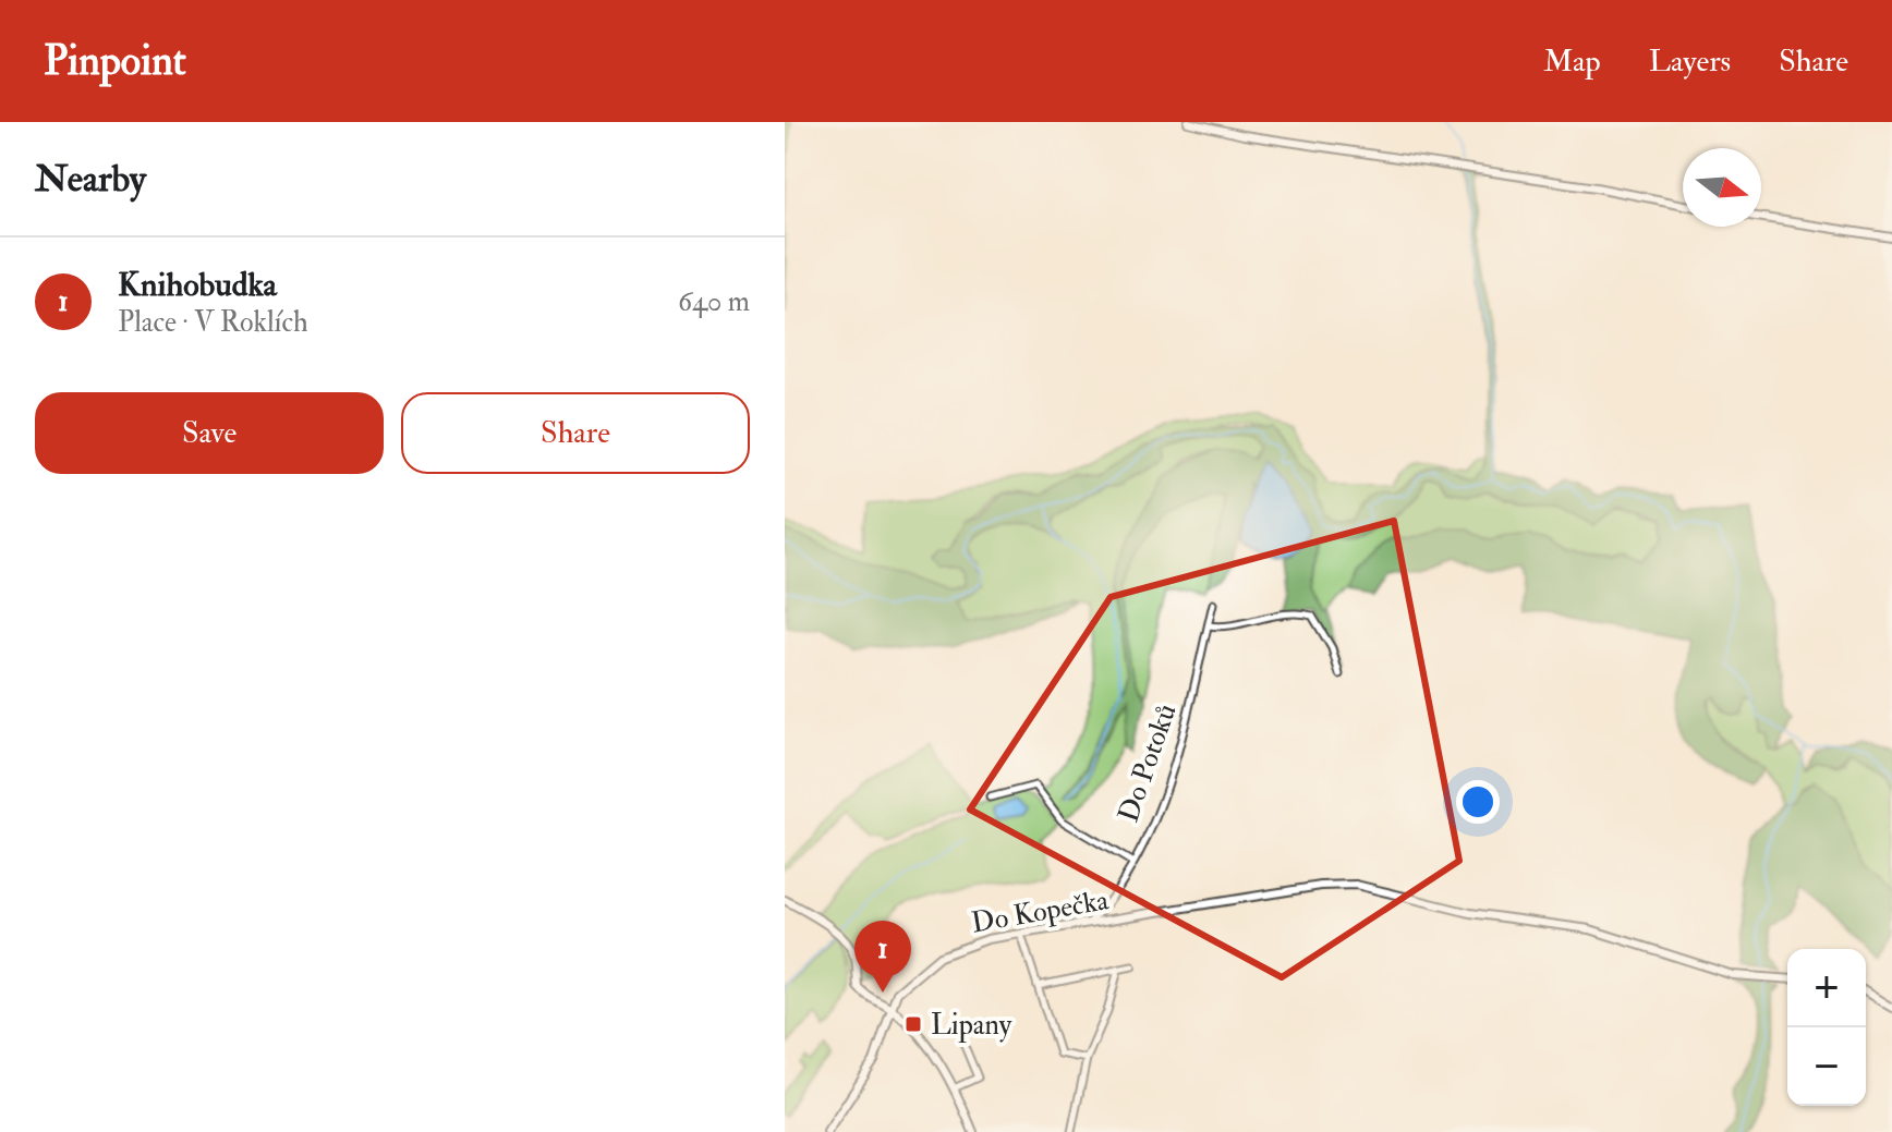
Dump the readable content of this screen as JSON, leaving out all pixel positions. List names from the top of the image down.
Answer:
{
  "streets": {
    "street": ["Do Potoků", "Do Kopečka"]
  },
  "crossings": [
    ["Do Potoků", "Do Kopečka"]
  ],
  "places": {
    "transit": ["Lipany"]
  },
  "north": "right",
  "page": {
    "header": "Pinpoint",
    "nav": ["Map", "Layers", "Share"],
    "heading": "Nearby",
    "list": [
      {
        "mark": "1",
        "name": "Knihobudka",
        "note": "Place · V Roklích",
        "value": "640 m"
      }
    ],
    "buttons": ["Save", "Share"],
    "pins": "1",
    "map_buttons": ["+", "−"]
  }
}
